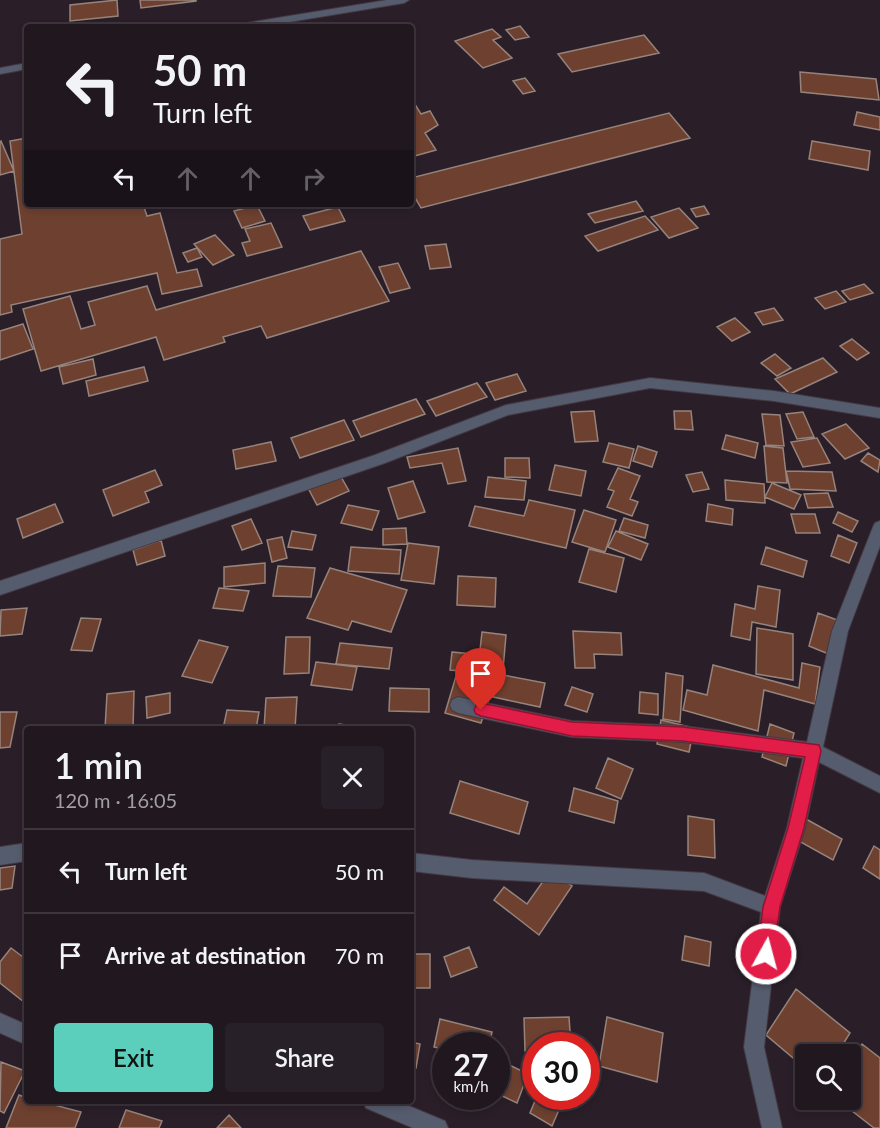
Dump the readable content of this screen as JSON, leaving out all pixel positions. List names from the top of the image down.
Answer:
{
  "page": {
    "turn": ["50 m", "Turn left"],
    "heading": ["1 min", "120 m · 16:05"],
    "list": [
      {
        "name": "Turn left",
        "value": "50 m"
      },
      {
        "name": "Arrive at destination",
        "value": "70 m"
      }
    ],
    "buttons": ["Exit", "Share"],
    "speed": "27 km/h",
    "limit": "30"
  }
}
